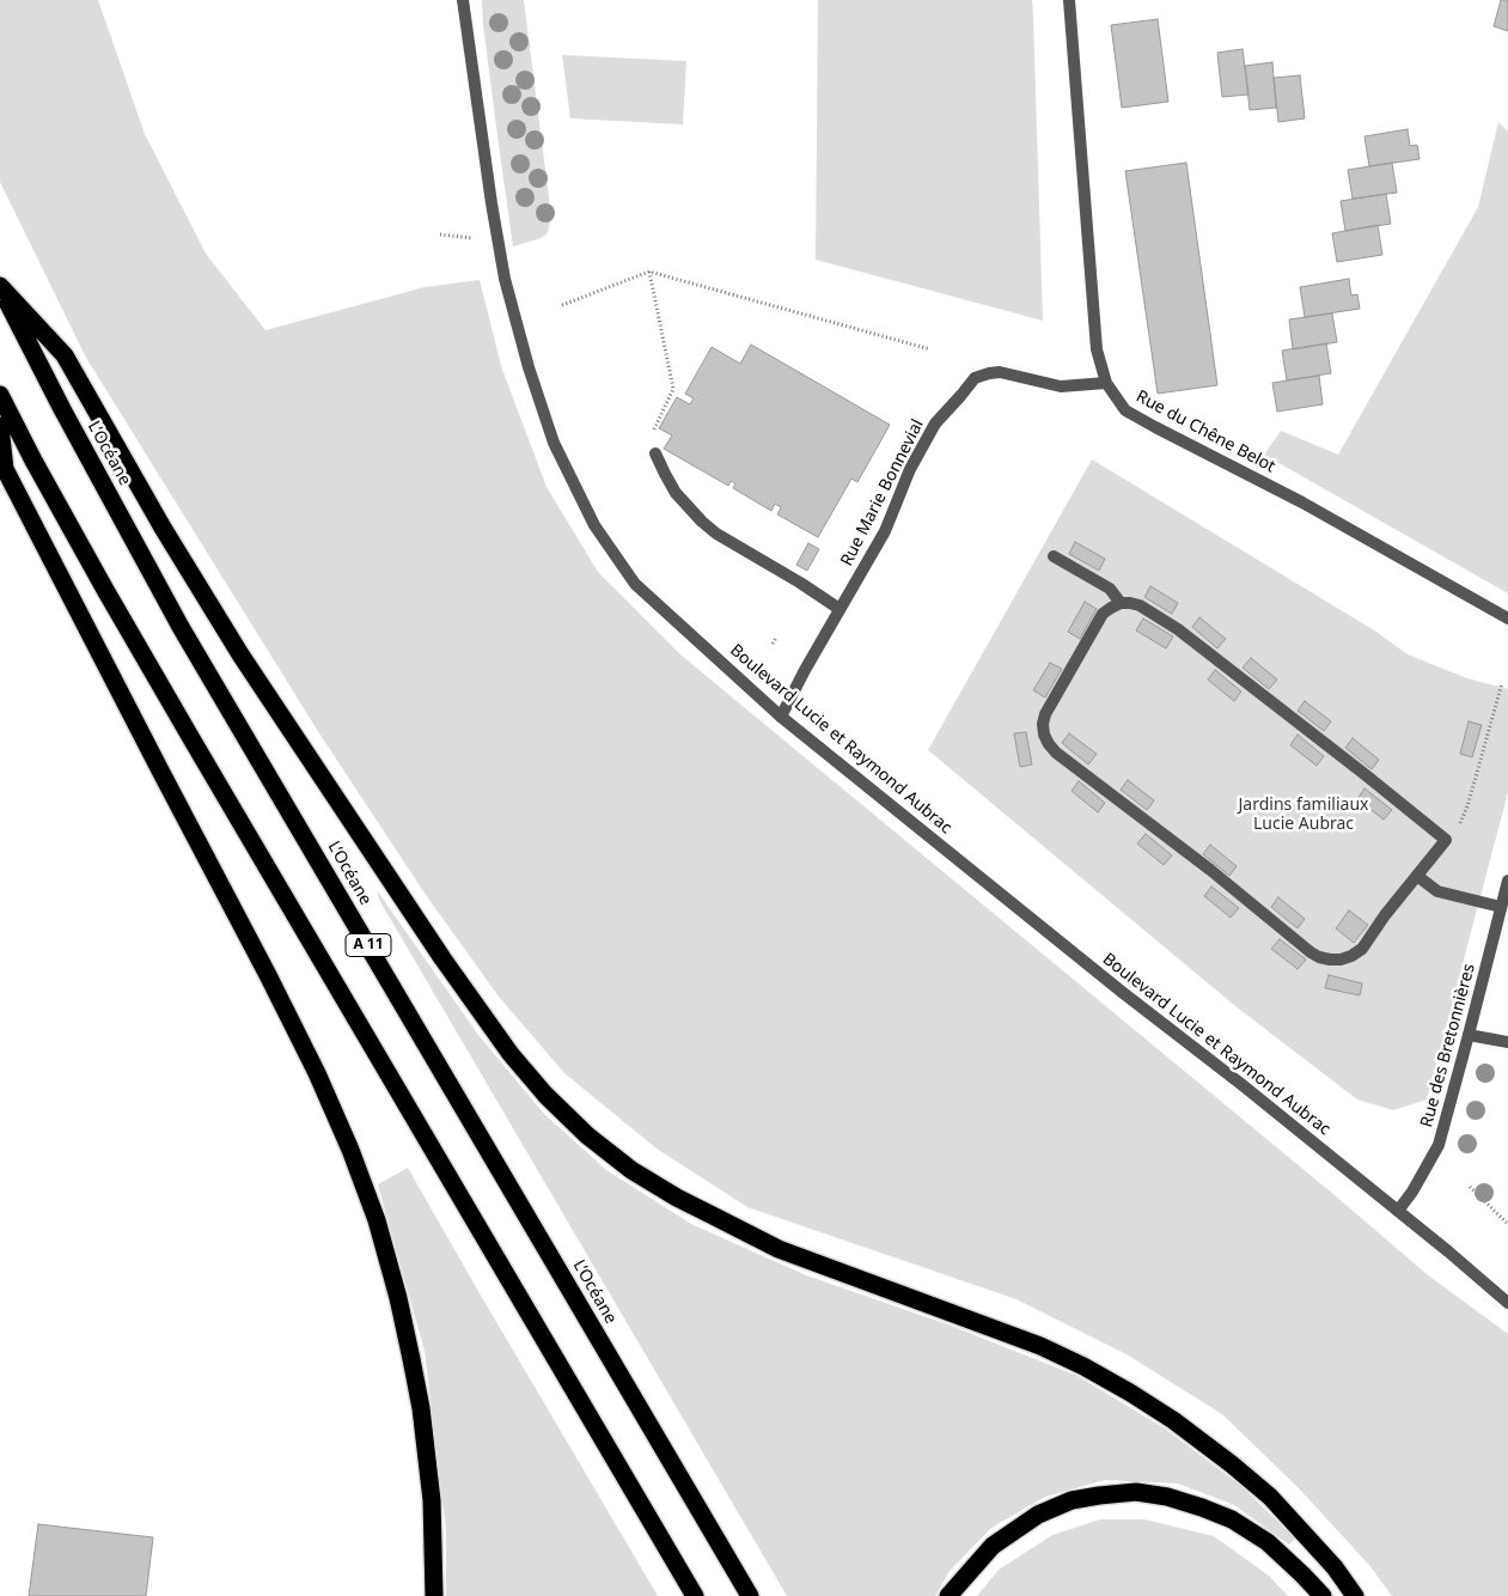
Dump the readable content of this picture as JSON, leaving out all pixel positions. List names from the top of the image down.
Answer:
{
  "streets": {
    "highway": ["L’Océane", "A 11"],
    "street": [
      "Rue du Chêne Belot",
      "Rue Marie Bonnevial",
      "Boulevard Lucie et Raymond Aubrac",
      "Rue des Bretonnières"
    ]
  },
  "crossings": [
    ["Rue du Chêne Belot", "Rue Marie Bonnevial"],
    ["Rue Marie Bonnevial", "Boulevard Lucie et Raymond Aubrac"],
    ["Boulevard Lucie et Raymond Aubrac", "Rue des Bretonnières"]
  ],
  "parks": ["Jardins familiaux Lucie Aubrac"]
}
